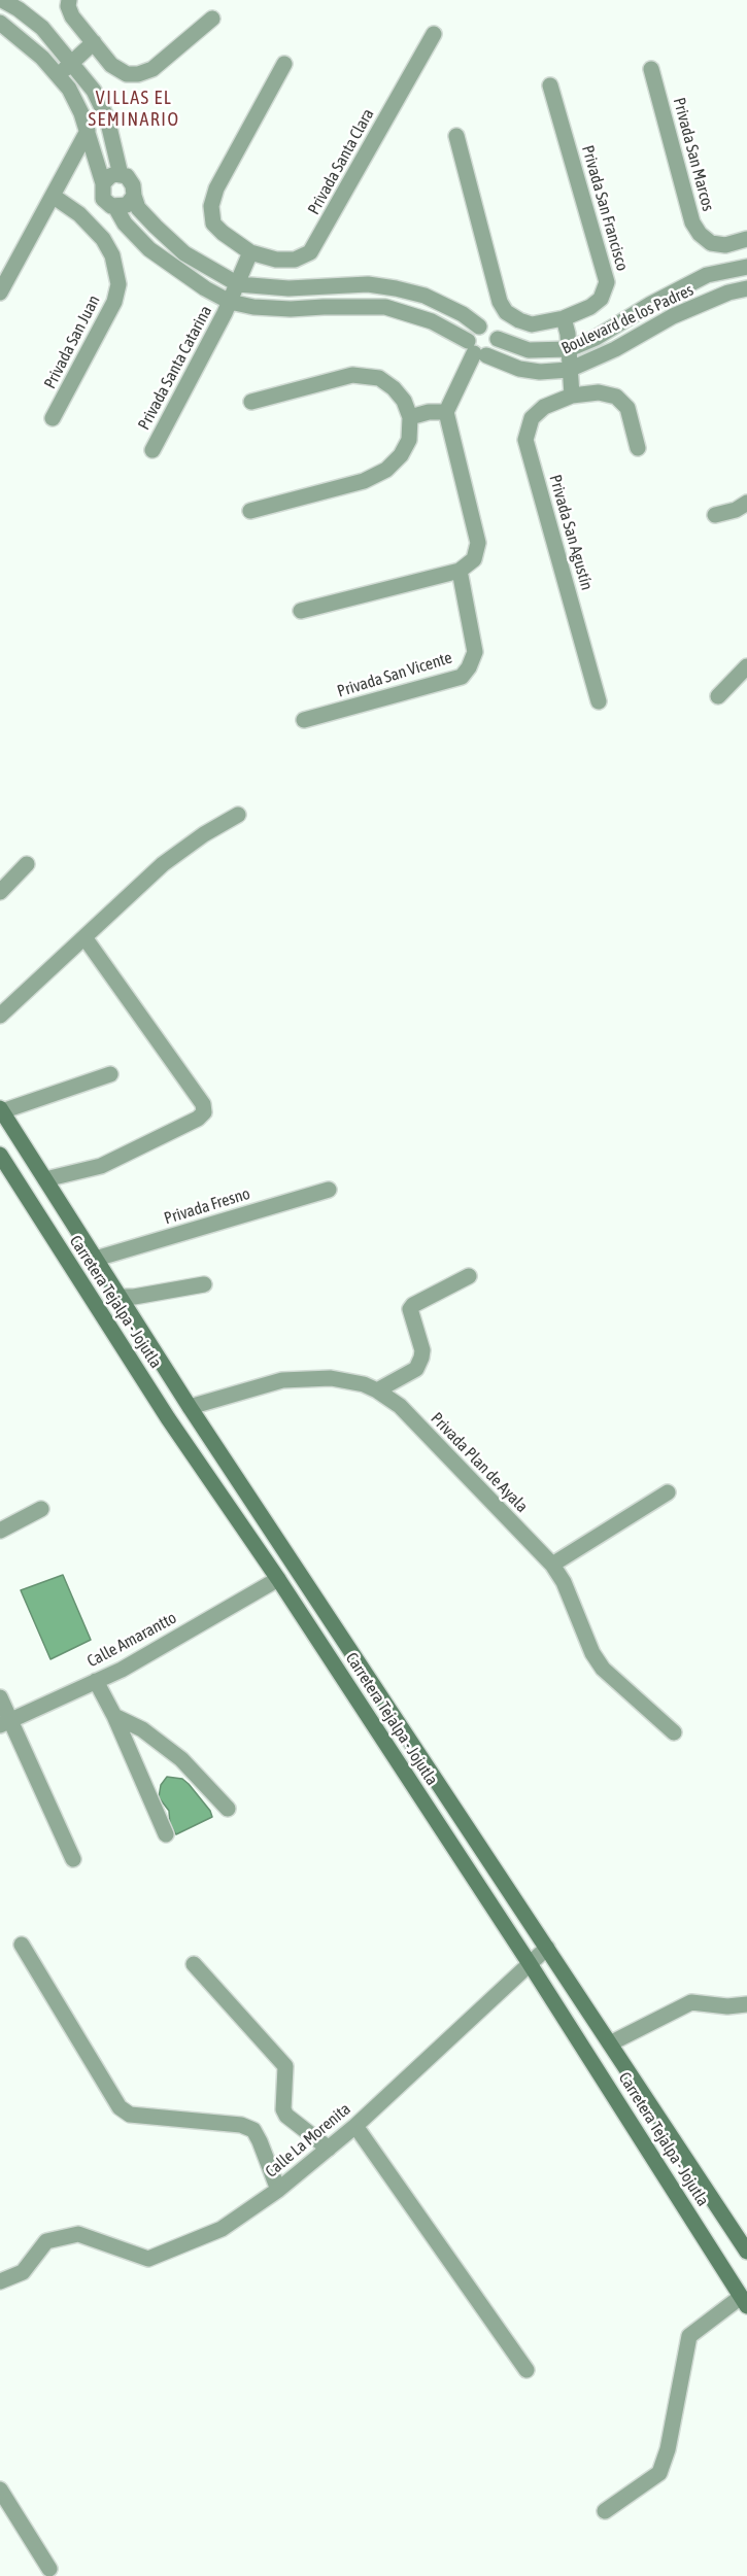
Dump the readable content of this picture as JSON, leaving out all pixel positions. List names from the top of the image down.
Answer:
{
  "streets": {
    "main road": ["Carretera Tejalpa - Jojutla"],
    "street": [
      "Privada San Marcos",
      "Privada Santa Clara",
      "Privada San Francisco",
      "Boulevard de los Padres",
      "Privada San Juan",
      "Privada Santa Catarina",
      "Privada San Agustín",
      "Privada San Vicente",
      "Privada Fresno",
      "Privada Plan de Ayala",
      "Calle Amarantto",
      "Calle La Morenita"
    ]
  },
  "crossings": [
    ["Boulevard de los Padres", "Privada Santa Catarina"],
    ["Privada Fresno", "Carretera Tejalpa - Jojutla"],
    ["Carretera Tejalpa - Jojutla", "Privada Plan de Ayala"],
    ["Carretera Tejalpa - Jojutla", "Calle Amarantto"],
    ["Carretera Tejalpa - Jojutla", "Calle La Morenita"]
  ],
  "districts": ["VILLAS EL SEMINARIO"]
}
